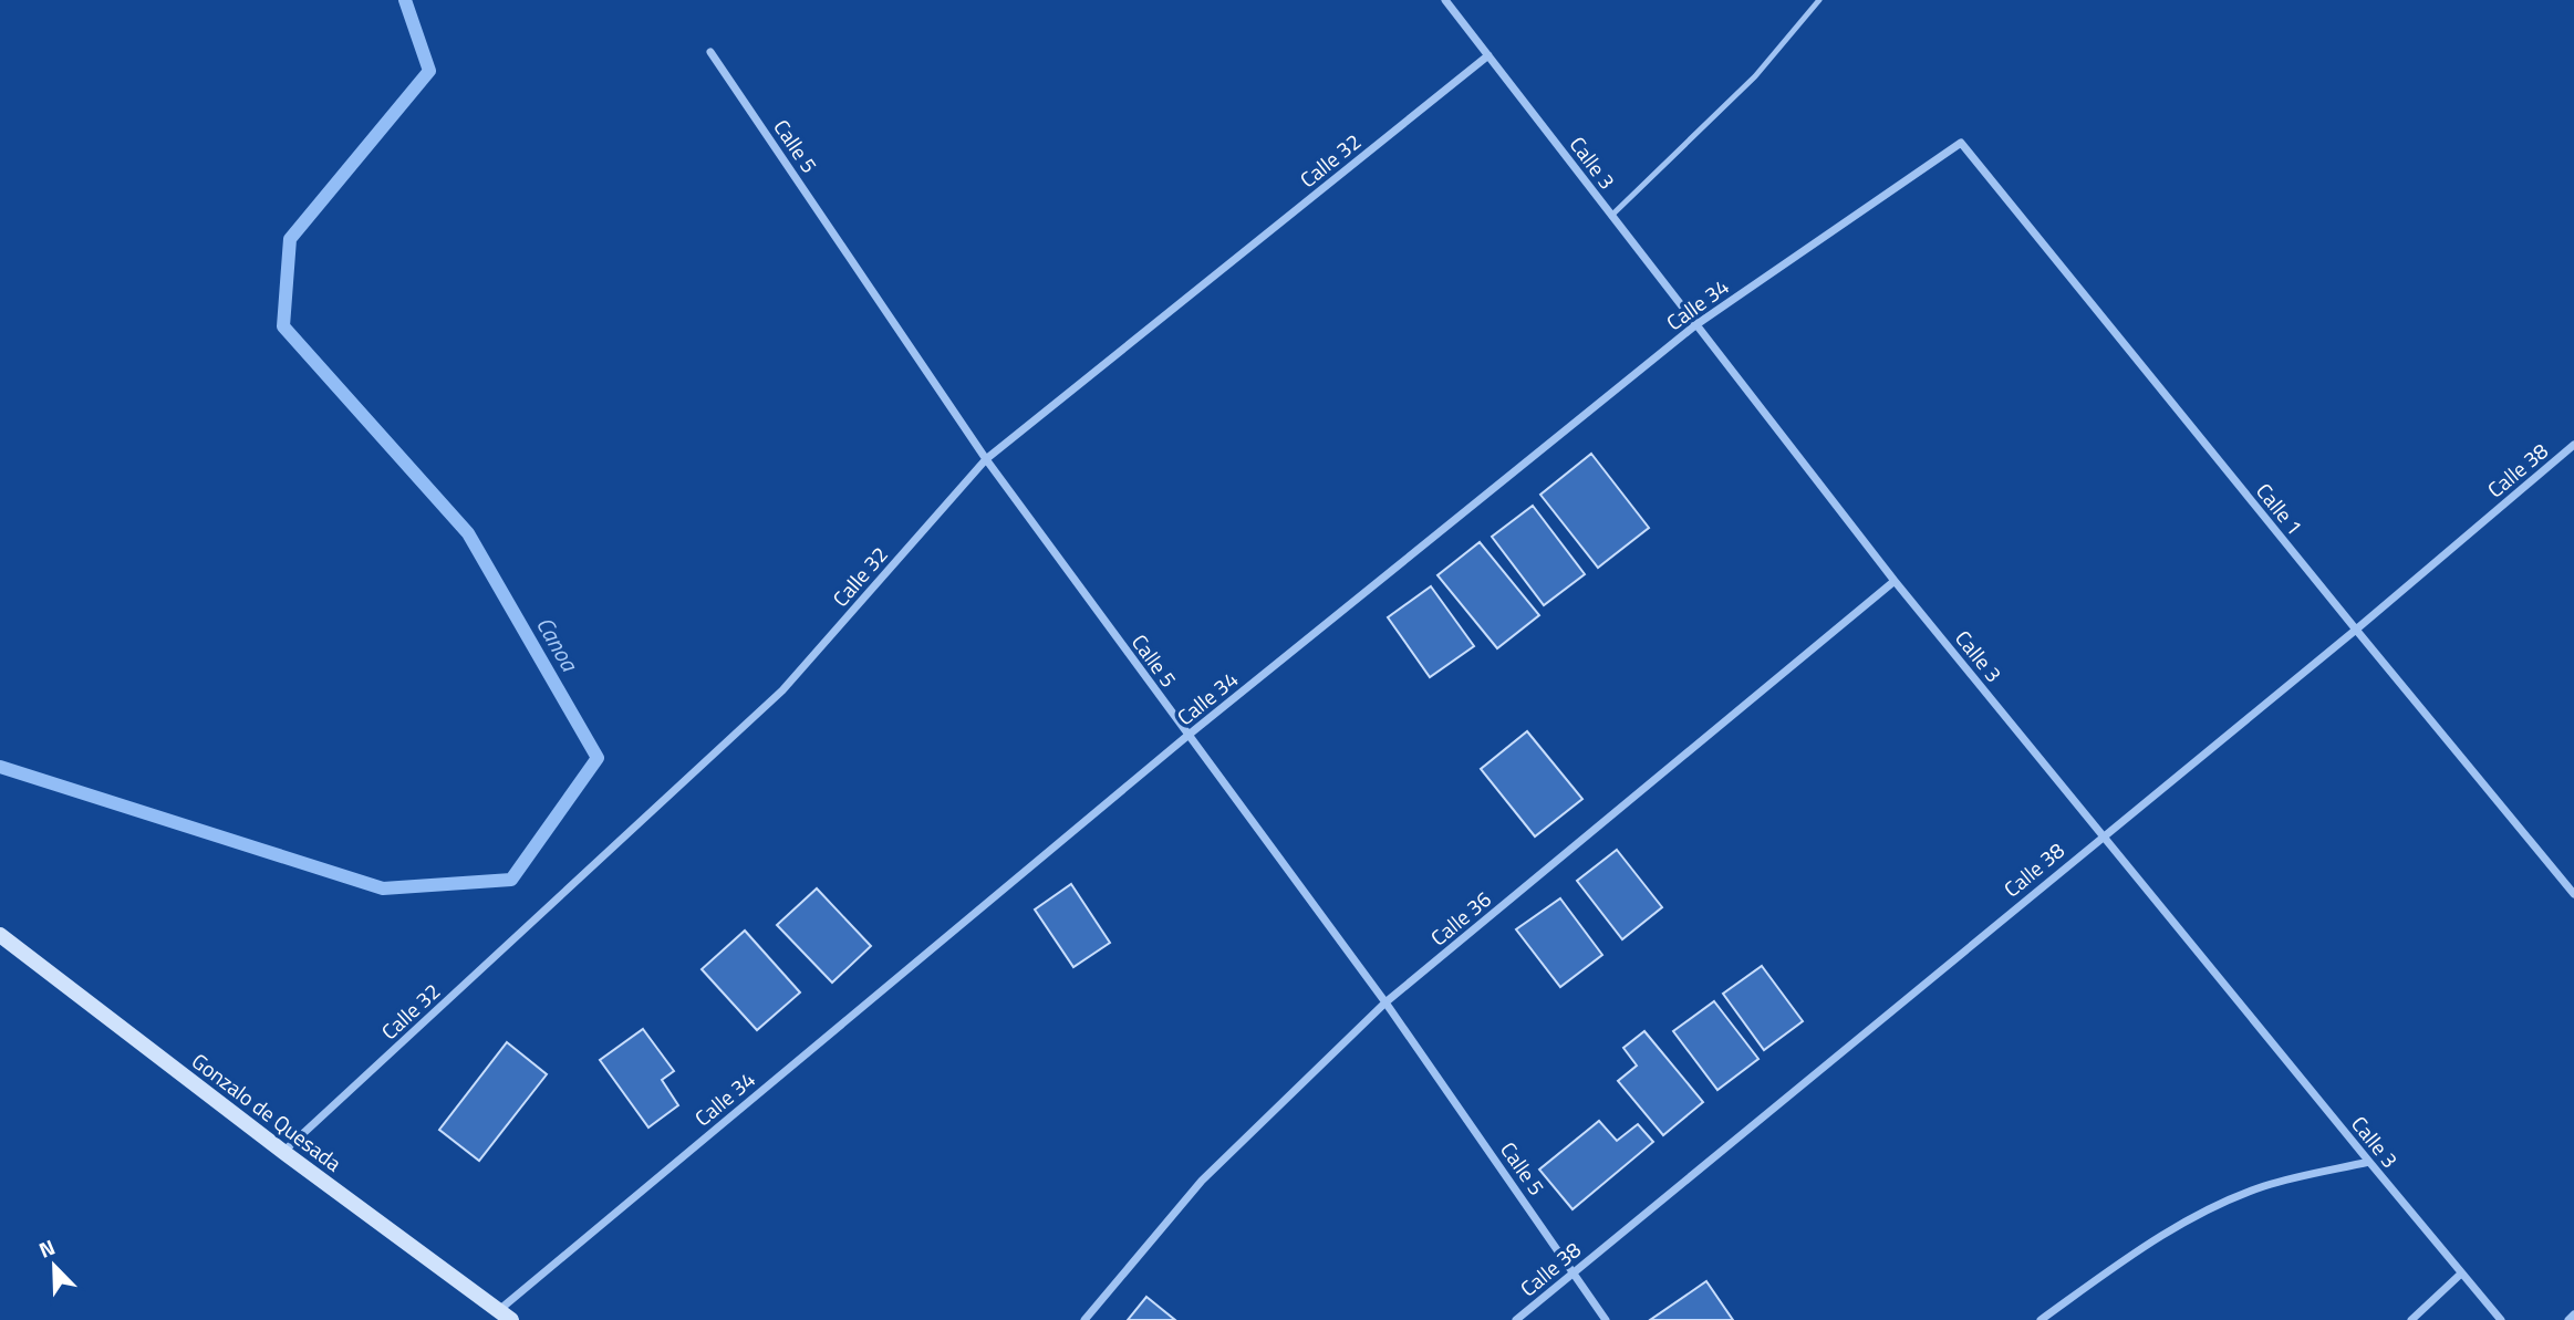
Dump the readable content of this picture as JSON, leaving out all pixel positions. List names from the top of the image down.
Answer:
{
  "streets": {
    "street": [
      "Calle 5",
      "Calle 32",
      "Calle 3",
      "Calle 34",
      "Calle 38",
      "Calle 1",
      "Calle 36",
      "Gonzalo de Quesada"
    ]
  },
  "crossings": [
    ["Calle 5", "Calle 32"],
    ["Calle 5", "Calle 34"],
    ["Calle 5", "Calle 38"],
    ["Calle 5", "Calle 36"],
    ["Calle 32", "Calle 3"],
    ["Calle 32", "Gonzalo de Quesada"],
    ["Calle 3", "Calle 34"],
    ["Calle 3", "Calle 38"],
    ["Calle 3", "Calle 36"],
    ["Calle 34", "Calle 1"],
    ["Calle 34", "Gonzalo de Quesada"],
    ["Calle 38", "Calle 1"]
  ],
  "water": ["Canoa"],
  "north": "top left"
}
